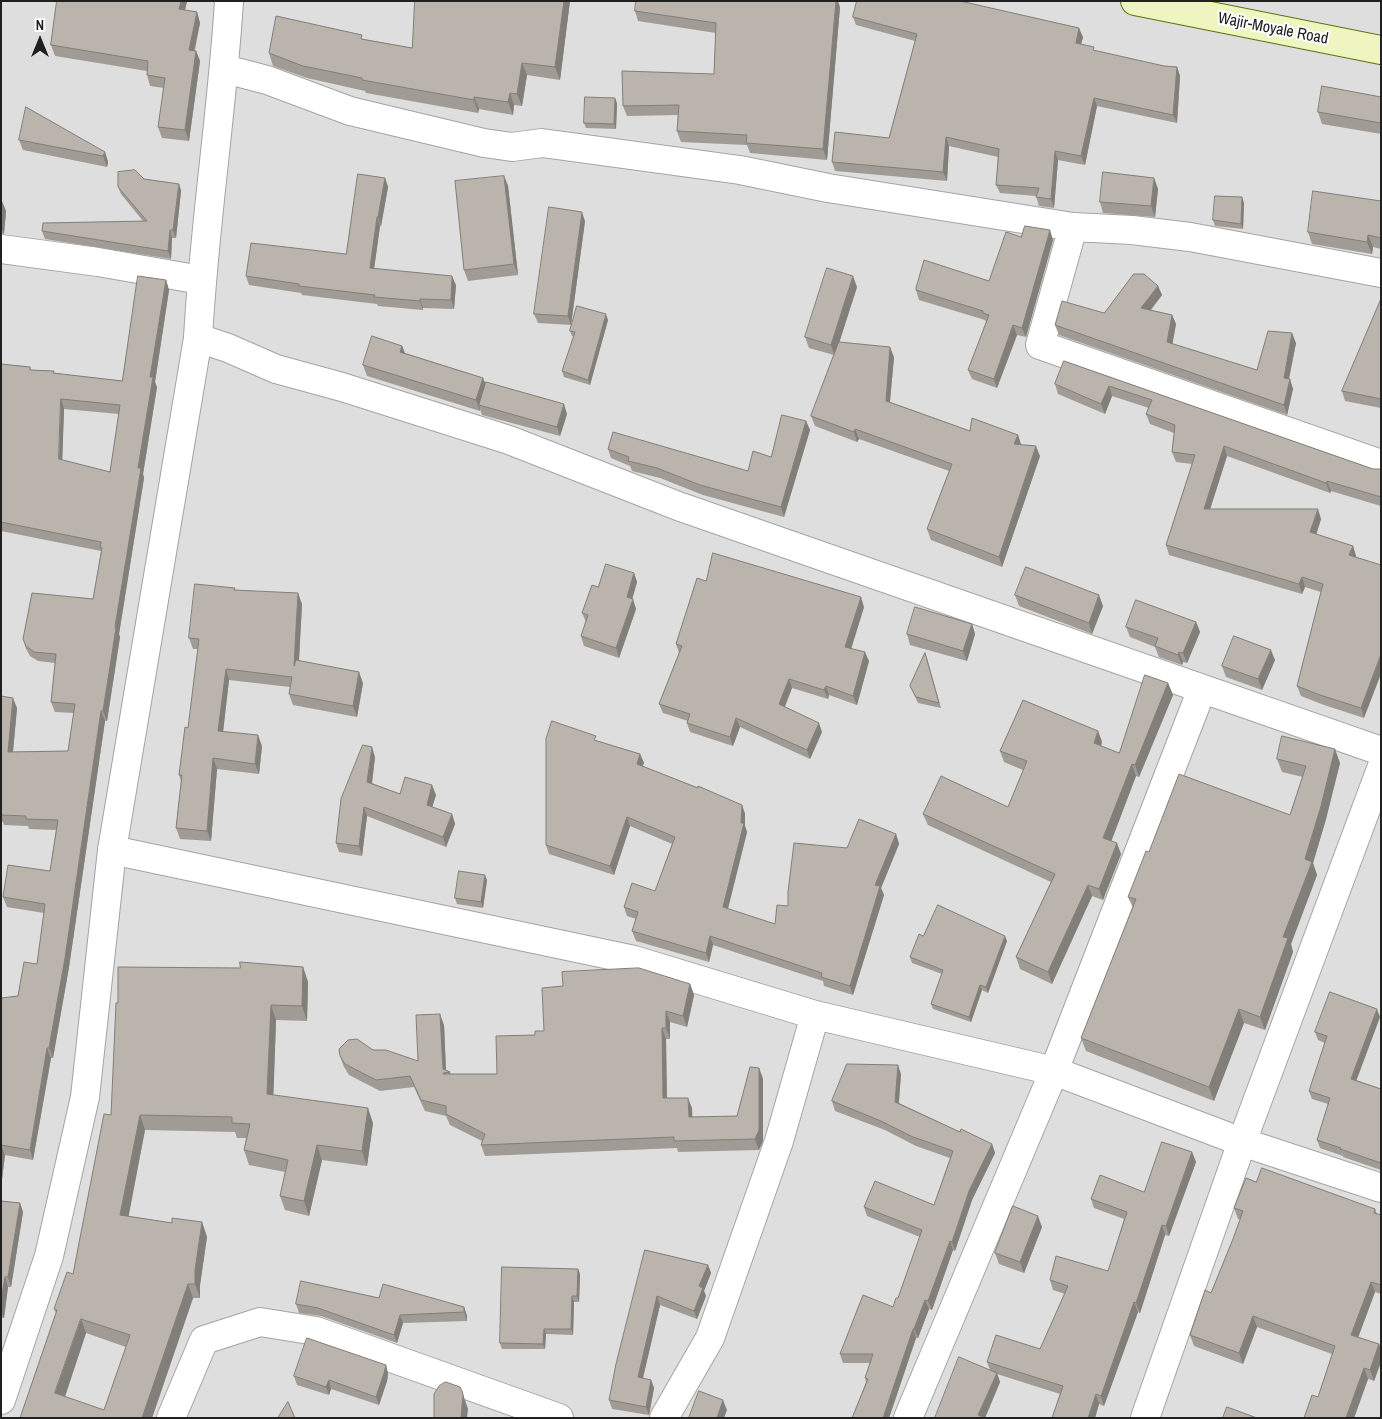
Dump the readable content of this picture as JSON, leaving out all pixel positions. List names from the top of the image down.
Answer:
{
  "streets": {
    "main road": ["Wajir-Moyale Road"]
  },
  "north": "top"
}
